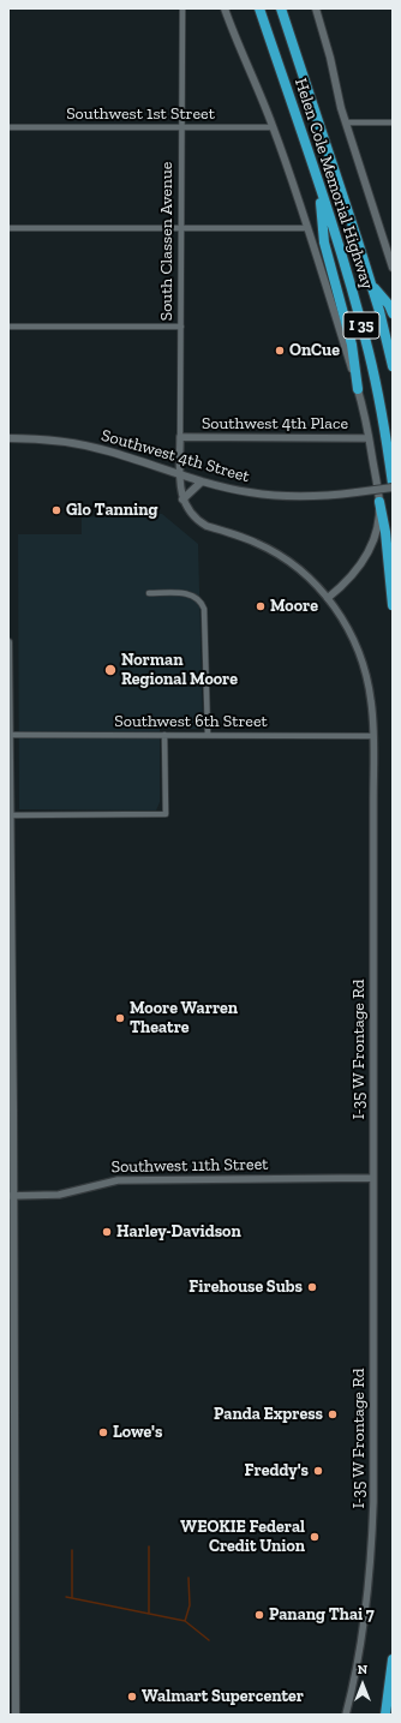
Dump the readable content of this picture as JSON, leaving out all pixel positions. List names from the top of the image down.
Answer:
{
  "streets": {
    "highway": ["Helen Cole Memorial Highway", "I 35"],
    "main road": ["Southwest 4th Street"],
    "street": [
      "Southwest 1st Street",
      "South Classen Avenue",
      "Southwest 4th Place",
      "Southwest 6th Street",
      "I-35 W Frontage Rd",
      "Southwest 11th Street"
    ]
  },
  "crossings": [
    ["Southwest 1st Street", "South Classen Avenue"],
    ["South Classen Avenue", "Southwest 4th Place"],
    ["South Classen Avenue", "Southwest 4th Street"],
    ["South Classen Avenue", "I-35 W Frontage Rd"],
    ["Southwest 4th Street", "I-35 W Frontage Rd"],
    ["Southwest 6th Street", "I-35 W Frontage Rd"],
    ["I-35 W Frontage Rd", "Southwest 11th Street"]
  ],
  "places": [
    "OnCue",
    "Glo Tanning",
    "Moore",
    "Norman Regional Moore",
    "Moore Warren Theatre",
    "Harley-Davidson",
    "Firehouse Subs",
    "Panda Express",
    "Lowe's",
    "Freddy's",
    "WEOKIE Federal Credit Union",
    "Panang Thai 7",
    "Walmart Supercenter"
  ],
  "north": "top"
}
